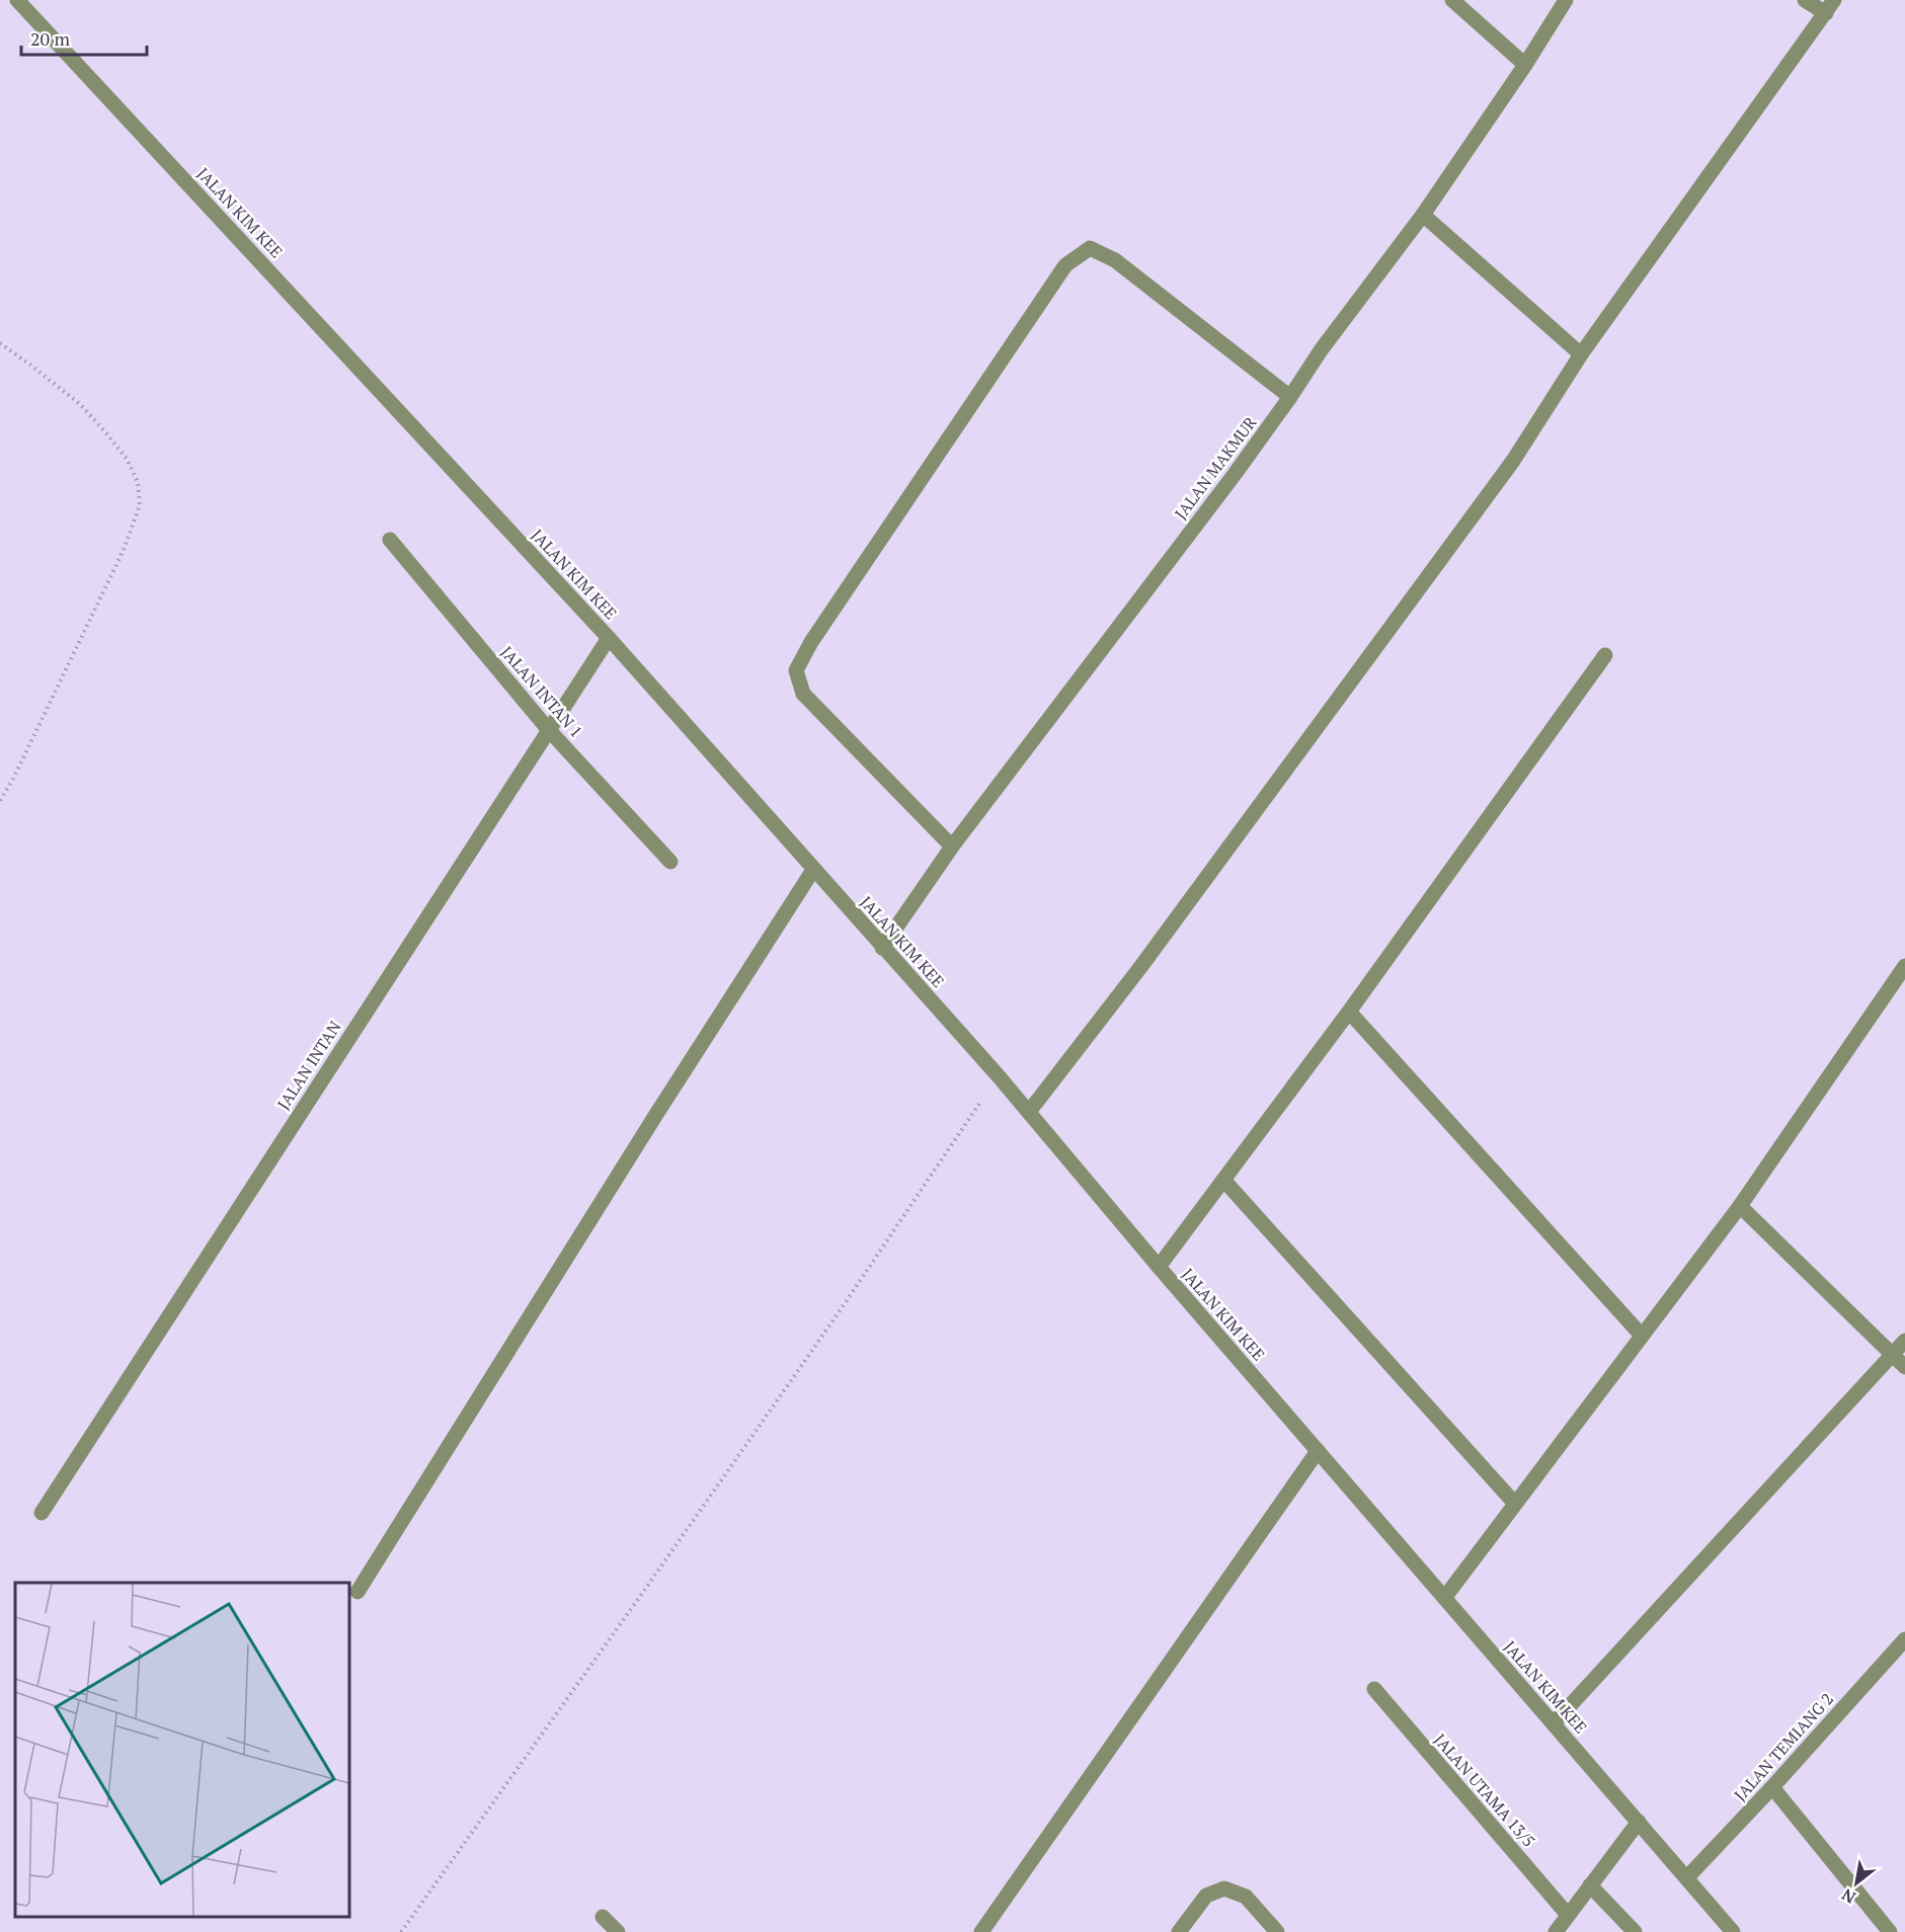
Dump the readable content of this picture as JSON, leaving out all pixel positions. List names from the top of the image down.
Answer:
{
  "streets": {
    "street": [
      "JALAN KIM KEE",
      "JALAN MAKMUR",
      "JALAN INTAN 1",
      "JALAN INTAN",
      "JALAN TEMIANG 2",
      "JALAN UTAMA 13/5"
    ]
  },
  "crossings": [
    ["JALAN KIM KEE", "JALAN MAKMUR"],
    ["JALAN KIM KEE", "JALAN INTAN"],
    ["JALAN KIM KEE", "JALAN TEMIANG 2"],
    ["JALAN INTAN 1", "JALAN INTAN"]
  ],
  "scale_bar": "20 m",
  "north": "bottom left"
}
